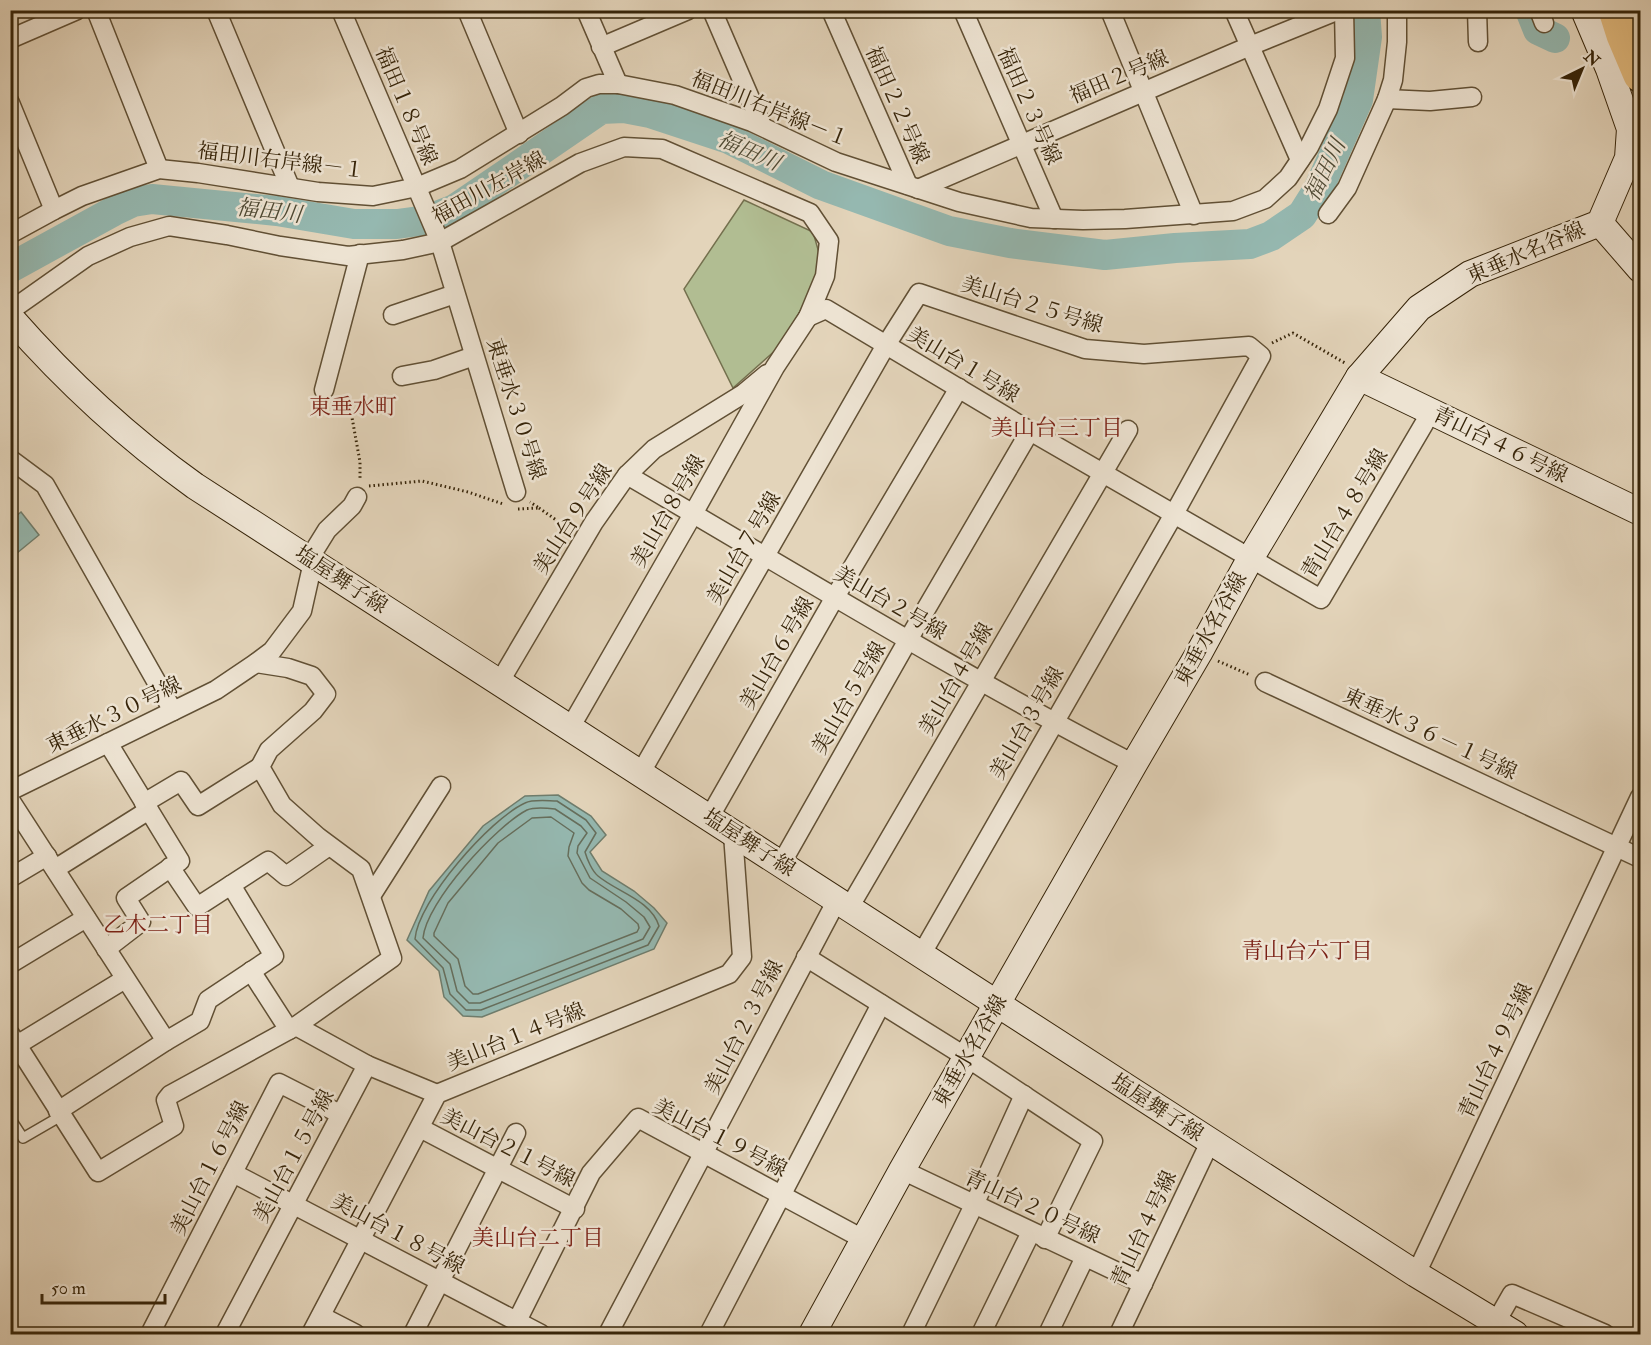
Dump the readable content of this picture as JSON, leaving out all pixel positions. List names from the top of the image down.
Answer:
{
  "streets": {
    "street": [
      "福田２号線",
      "福田２２号線",
      "福田１８号線",
      "福田２３号線",
      "福田川右岸線－１",
      "福田川左岸線",
      "東垂水名谷線",
      "美山台２５号線",
      "美山台１号線",
      "東垂水３０号線",
      "青山台４６号線",
      "美山台８号線",
      "青山台４８号線",
      "美山台９号線",
      "美山台７号線",
      "塩屋舞子線",
      "美山台２号線",
      "美山台６号線",
      "美山台４号線",
      "美山台５号線",
      "美山台３号線",
      "東垂水３６－１号線",
      "美山台２３号線",
      "美山台１４号線",
      "青山台４９号線",
      "美山台１９号線",
      "美山台２１号線",
      "美山台１５号線",
      "美山台１６号線",
      "青山台２０号線",
      "青山台４号線",
      "美山台１８号線"
    ]
  },
  "crossings": [
    ["福田２号線", "福田２２号線"],
    ["福田２号線", "福田２３号線"],
    ["福田２号線", "福田川右岸線－１"],
    ["福田２２号線", "福田川右岸線－１"],
    ["福田１８号線", "福田川右岸線－１"],
    ["福田１８号線", "福田川左岸線"],
    ["福田１８号線", "東垂水３０号線"],
    ["福田２３号線", "福田川右岸線－１"],
    ["福田川左岸線", "美山台１号線"],
    ["福田川左岸線", "東垂水３０号線"],
    ["福田川左岸線", "美山台８号線"],
    ["東垂水名谷線", "美山台１号線"],
    ["東垂水名谷線", "青山台４６号線"],
    ["東垂水名谷線", "青山台４８号線"],
    ["東垂水名谷線", "塩屋舞子線"],
    ["東垂水名谷線", "美山台２号線"],
    ["東垂水名谷線", "美山台１９号線"],
    ["東垂水名谷線", "青山台２０号線"],
    ["美山台２５号線", "美山台１号線"],
    ["美山台２５号線", "美山台７号線"],
    ["美山台１号線", "美山台８号線"],
    ["美山台１号線", "青山台４８号線"],
    ["美山台１号線", "美山台７号線"],
    ["美山台１号線", "美山台６号線"],
    ["美山台１号線", "美山台４号線"],
    ["美山台１号線", "美山台５号線"],
    ["美山台１号線", "美山台３号線"],
    ["東垂水３０号線", "塩屋舞子線"],
    ["青山台４６号線", "青山台４８号線"],
    ["美山台８号線", "美山台９号線"],
    ["美山台８号線", "塩屋舞子線"],
    ["美山台８号線", "美山台２号線"],
    ["美山台９号線", "塩屋舞子線"],
    ["美山台９号線", "美山台２号線"],
    ["美山台７号線", "塩屋舞子線"],
    ["美山台７号線", "美山台２号線"],
    ["塩屋舞子線", "美山台６号線"],
    ["塩屋舞子線", "美山台４号線"],
    ["塩屋舞子線", "美山台５号線"],
    ["塩屋舞子線", "美山台３号線"],
    ["塩屋舞子線", "美山台２３号線"],
    ["塩屋舞子線", "美山台１４号線"],
    ["塩屋舞子線", "青山台４９号線"],
    ["塩屋舞子線", "青山台４号線"],
    ["美山台２号線", "美山台６号線"],
    ["美山台２号線", "美山台４号線"],
    ["美山台２号線", "美山台５号線"],
    ["美山台２号線", "美山台３号線"],
    ["美山台４号線", "美山台２３号線"],
    ["東垂水３６－１号線", "青山台４９号線"],
    ["美山台２３号線", "美山台１９号線"],
    ["美山台１４号線", "美山台２１号線"],
    ["美山台１４号線", "美山台１８号線"],
    ["美山台１９号線", "美山台２１号線"],
    ["美山台１９号線", "美山台１８号線"],
    ["美山台１５号線", "美山台１６号線"],
    ["美山台１５号線", "美山台１８号線"],
    ["美山台１６号線", "美山台１８号線"],
    ["青山台２０号線", "青山台４号線"]
  ],
  "districts": [
    "東垂水町",
    "美山台三丁目",
    "乙木二丁目",
    "青山台六丁目",
    "美山台二丁目"
  ],
  "water": ["福田川"],
  "scale_bar": "50 m",
  "north": "top right"
}
